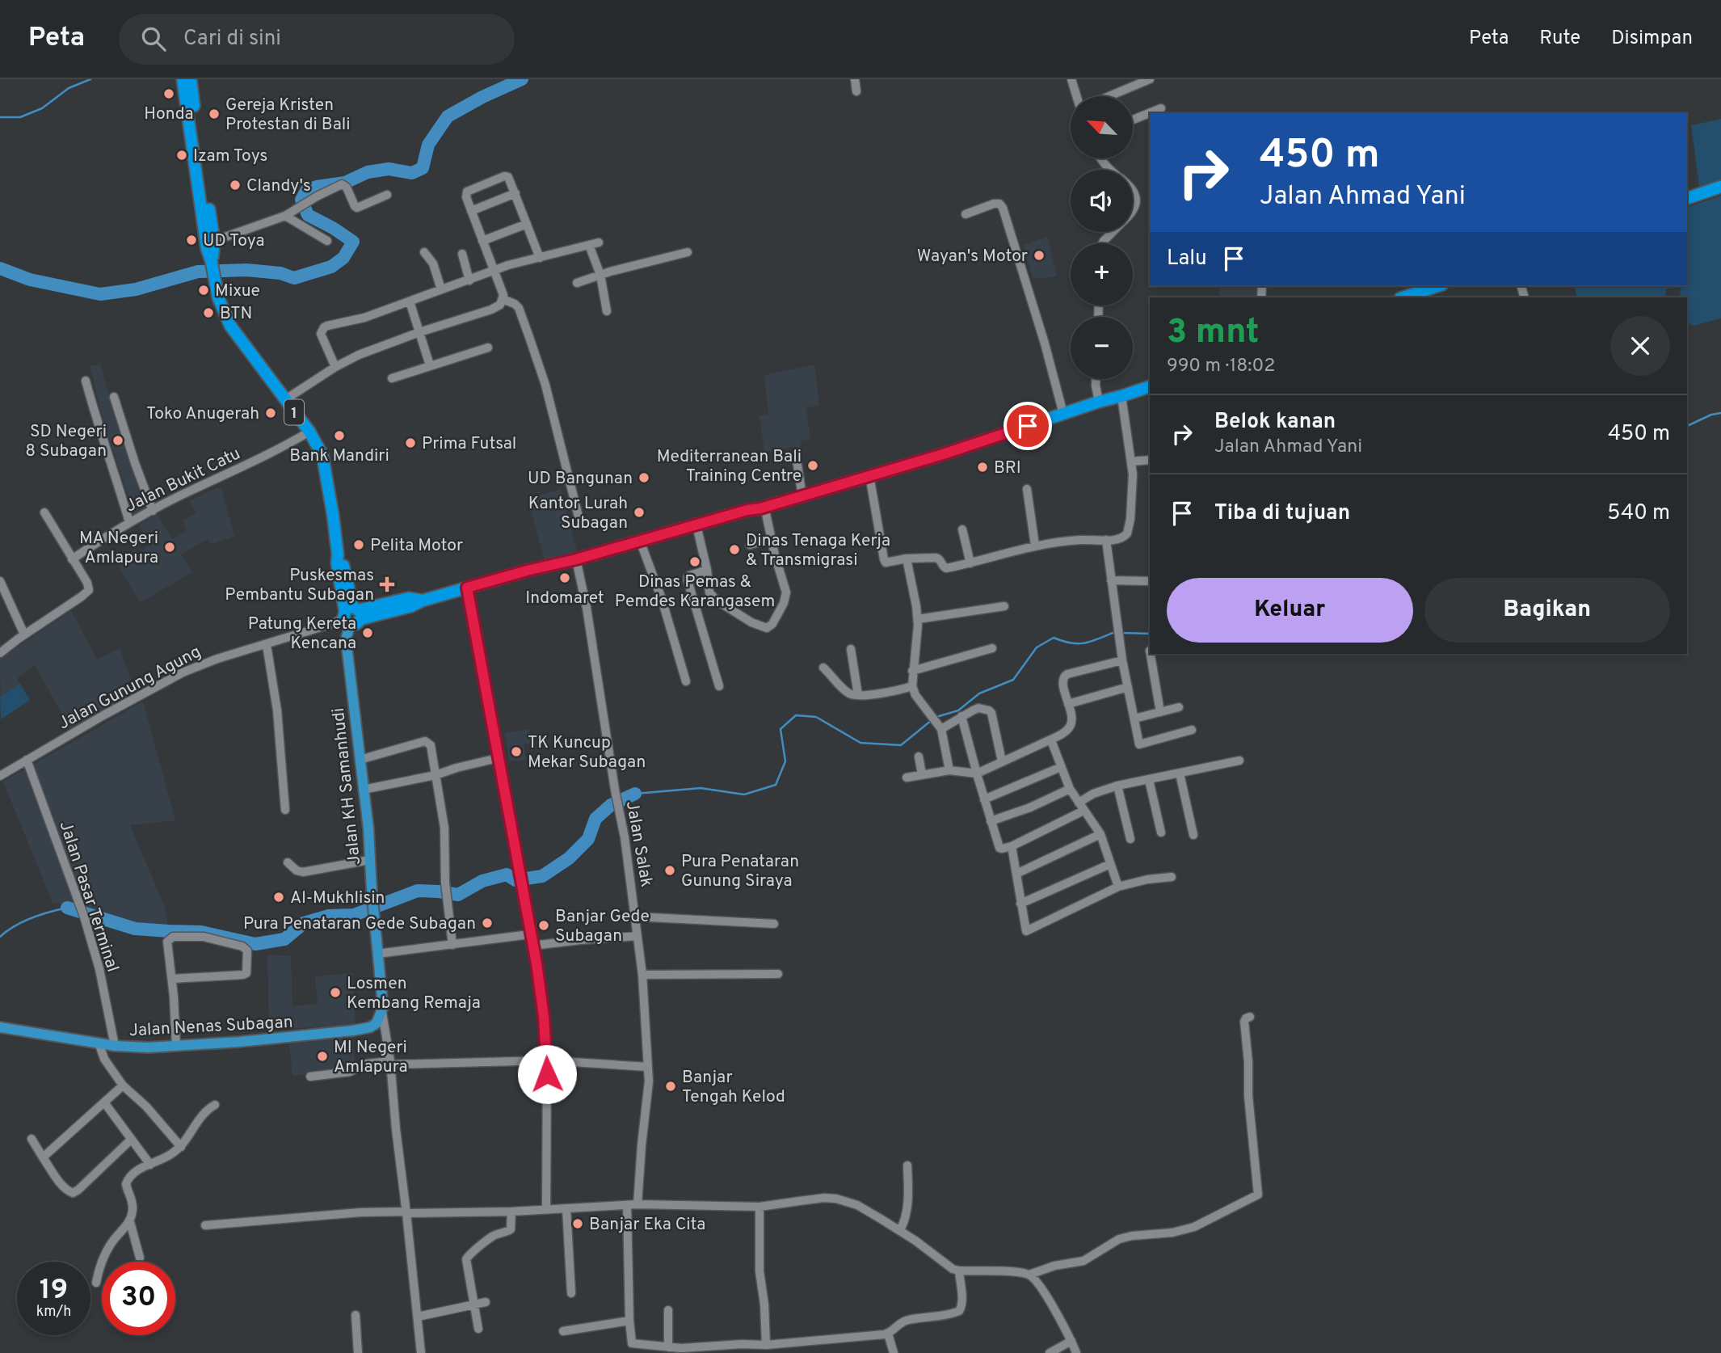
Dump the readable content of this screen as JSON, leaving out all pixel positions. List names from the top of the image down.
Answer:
{
  "streets": {
    "highway": ["1"],
    "main road": ["Jalan KH Samanhudi", "Jalan Nenas Subagan"],
    "street": [
      "Jalan Bukit Catu",
      "Jalan Gunung Agung",
      "Jalan Salak",
      "Jalan Pasar Terminal"
    ]
  },
  "crossings": [
    ["1", "Jalan Bukit Catu"],
    ["1", "Jalan Gunung Agung"],
    ["1", "Jalan KH Samanhudi"],
    ["Jalan Gunung Agung", "Jalan KH Samanhudi"],
    ["Jalan Gunung Agung", "Jalan Pasar Terminal"],
    ["Jalan KH Samanhudi", "Jalan Nenas Subagan"],
    ["Jalan Pasar Terminal", "Jalan Nenas Subagan"]
  ],
  "places": {
    "other": [
      "Honda",
      "Gereja Kristen Protestan di Bali",
      "Izam Toys",
      "Clandy's",
      "UD Toya",
      "Wayan's Motor",
      "Mixue",
      "BTN",
      "Toko Anugerah",
      "Bank Mandiri",
      "SD Negeri 8 Subagan",
      "Prima Futsal",
      "Mediterranean Bali Training Centre",
      "BRI",
      "UD Bangunan",
      "Kantor Lurah Subagan",
      "Pelita Motor",
      "MA Negeri Amlapura",
      "Dinas Tenaga Kerja & Transmigrasi",
      "Dinas Pemas & Pemdes Karangasem",
      "Indomaret",
      "Patung Kereta Kencana",
      "TK Kuncup Mekar Subagan",
      "Pura Penataran Gunung Siraya",
      "Al-Mukhlisin",
      "Pura Penataran Gede Subagan",
      "Banjar Gede Subagan",
      "Losmen Kembang Remaja",
      "MI Negeri Amlapura",
      "Banjar Tengah Kelod",
      "Banjar Eka Cita"
    ],
    "health": ["Puskesmas Pembantu Subagan"]
  },
  "north": "top left",
  "page": {
    "header": "Peta",
    "search": "Cari di sini",
    "nav": ["Peta", "Rute", "Disimpan"],
    "map_buttons": ["+", "−"],
    "turn": ["450 m", "Jalan Ahmad Yani"],
    "then": "Lalu",
    "heading": ["3 mnt", "990 m · 18:02"],
    "list": [
      {
        "name": "Belok kanan",
        "note": "Jalan Ahmad Yani",
        "value": "450 m"
      },
      {
        "name": "Tiba di tujuan",
        "value": "540 m"
      }
    ],
    "buttons": ["Keluar", "Bagikan"],
    "speed": "19 km/h",
    "limit": "30"
  }
}
